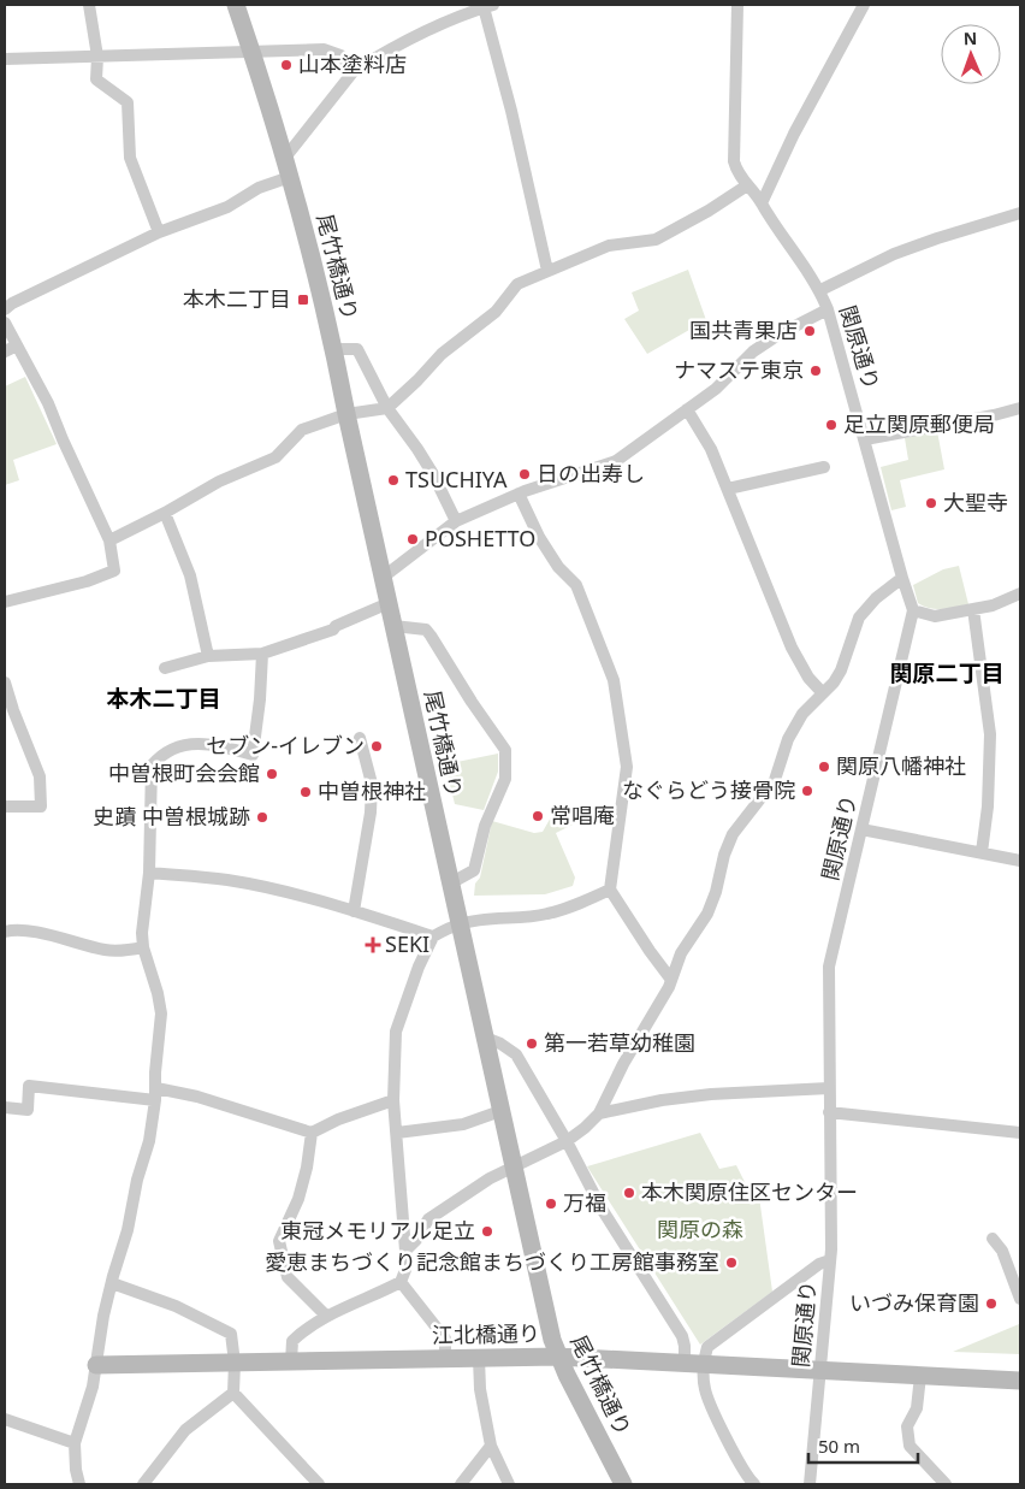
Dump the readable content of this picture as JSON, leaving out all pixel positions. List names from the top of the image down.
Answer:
{
  "streets": {
    "main road": ["尾竹橋通り", "江北橋通り"],
    "street": ["関原通り"]
  },
  "crossings": [
    ["尾竹橋通り", "江北橋通り"],
    ["関原通り", "江北橋通り"]
  ],
  "districts": ["関原二丁目", "本木二丁目"],
  "parks": ["関原の森"],
  "places": {
    "other": [
      "山本塗料店",
      "国共青果店",
      "ナマステ東京",
      "足立関原郵便局",
      "日の出寿し",
      "TSUCHIYA",
      "大聖寺",
      "POSHETTO",
      "セブン-イレブン",
      "関原八幡神社",
      "中曽根町会会館",
      "なぐらどう接骨院",
      "中曽根神社",
      "常唱庵",
      "史蹟 中曽根城跡",
      "第一若草幼稚園",
      "本木関原住区センター",
      "万福",
      "東冠メモリアル足立",
      "愛恵まちづくり記念館まちづくり工房館事務室",
      "いづみ保育園"
    ],
    "transit": ["本木二丁目"],
    "health": ["SEKI"]
  },
  "scale_bar": "50 m",
  "north": "top"
}
